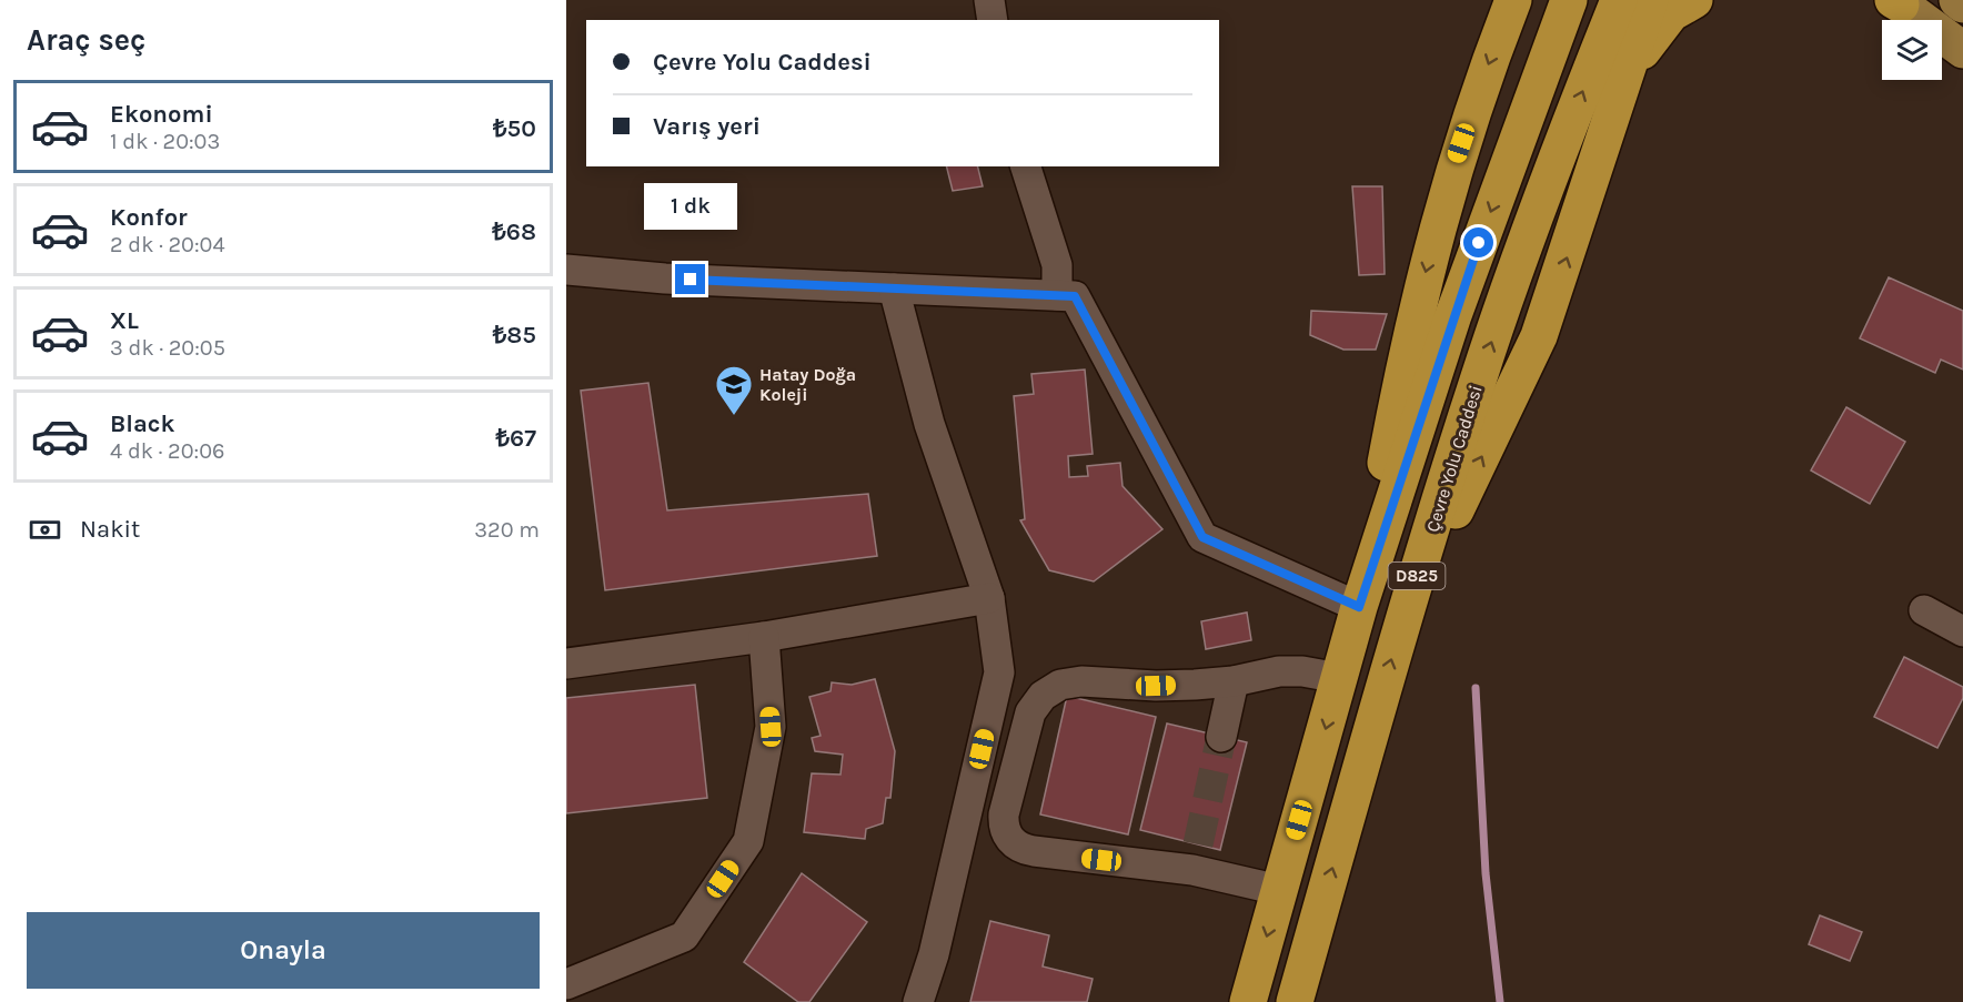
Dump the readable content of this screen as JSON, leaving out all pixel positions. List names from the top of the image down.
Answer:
{
  "streets": {
    "highway": ["Çevre Yolu Caddesi", "D825"]
  },
  "places": {
    "school or university": ["Hatay Doğa Koleji"]
  },
  "page": {
    "heading": "Araç seç",
    "banner": ["Çevre Yolu Caddesi", "Varış yeri"],
    "list": [
      {
        "name": "Ekonomi",
        "note": "1 dk · 20:03",
        "value": "₺50"
      },
      {
        "name": "Konfor",
        "note": "2 dk · 20:04",
        "value": "₺68"
      },
      {
        "name": "XL",
        "note": "3 dk · 20:05",
        "value": "₺85"
      },
      {
        "name": "Black",
        "note": "4 dk · 20:06",
        "value": "₺67"
      }
    ],
    "bubble": "1 dk",
    "pay": ["Nakit", "320 m"],
    "buttons": "Onayla"
  }
}
